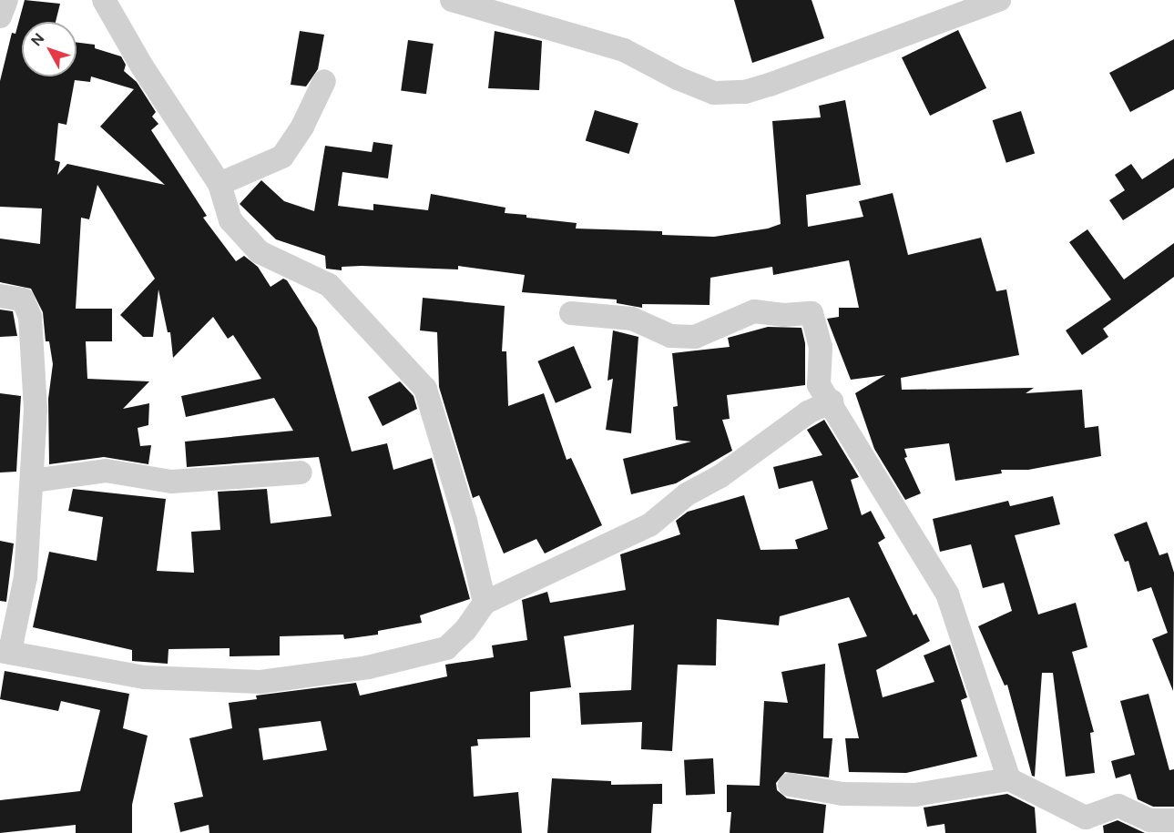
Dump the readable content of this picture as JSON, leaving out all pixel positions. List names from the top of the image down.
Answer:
{
  "north": "top left"
}
